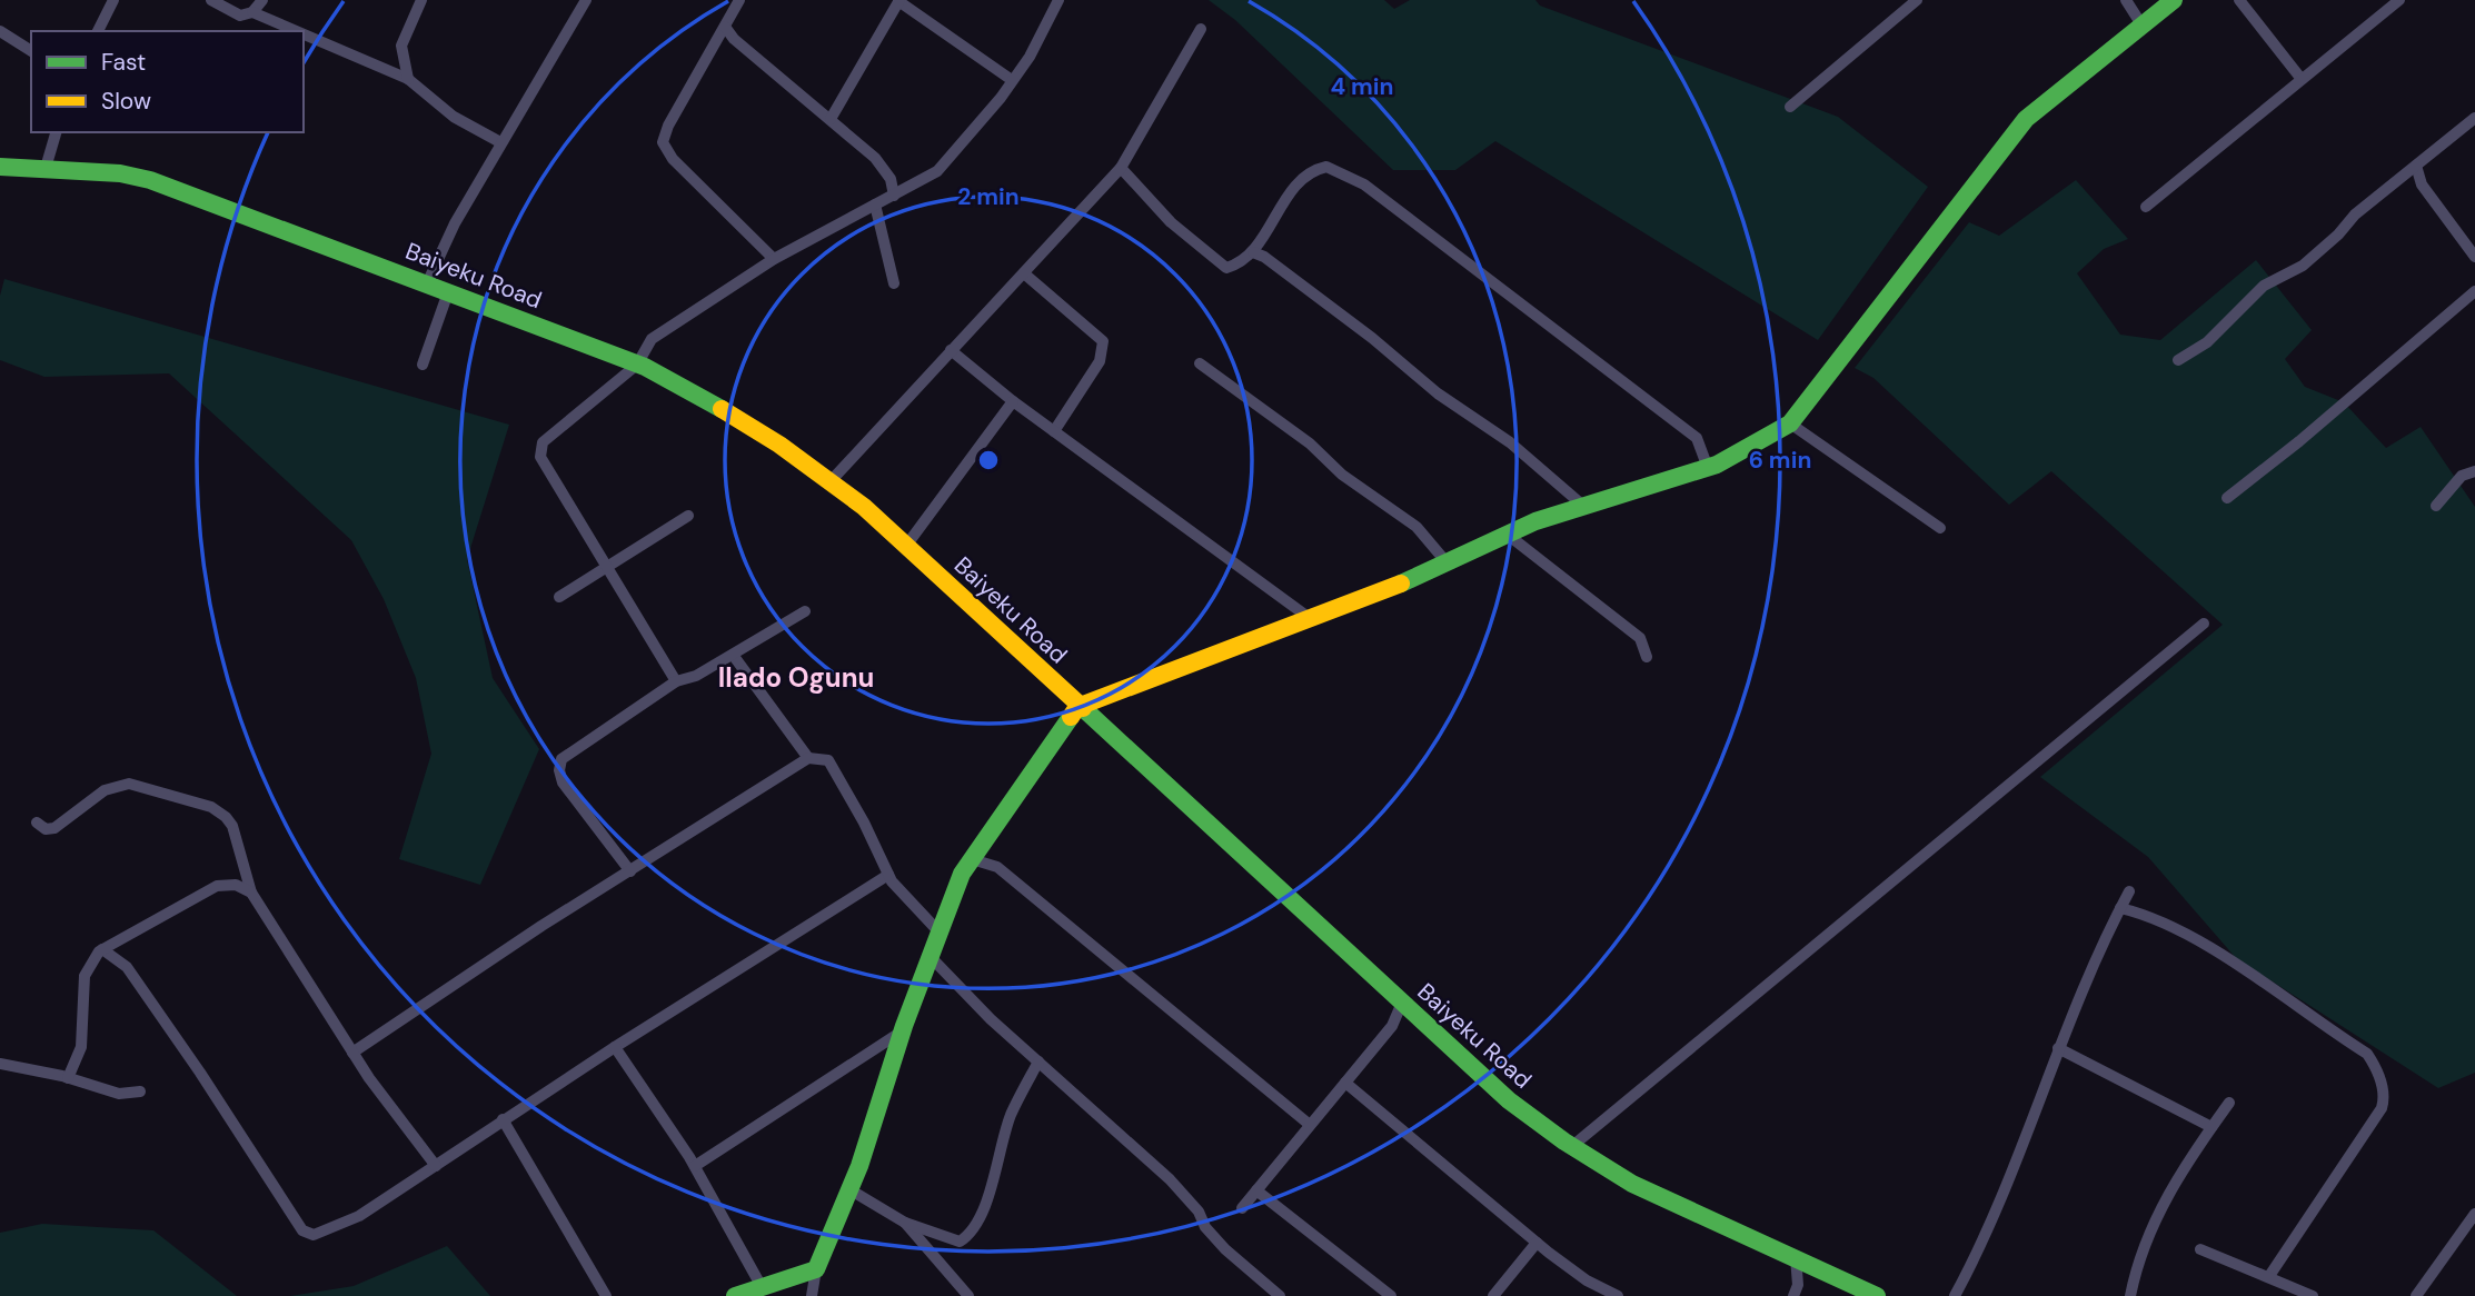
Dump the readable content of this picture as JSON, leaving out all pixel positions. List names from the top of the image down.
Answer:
{
  "streets": {
    "main road": ["Baiyeku Road"]
  },
  "districts": ["Ilado Ogunu"],
  "legend": ["Fast", "Slow"],
  "rings": ["4 min", "2 min", "6 min"]
}
